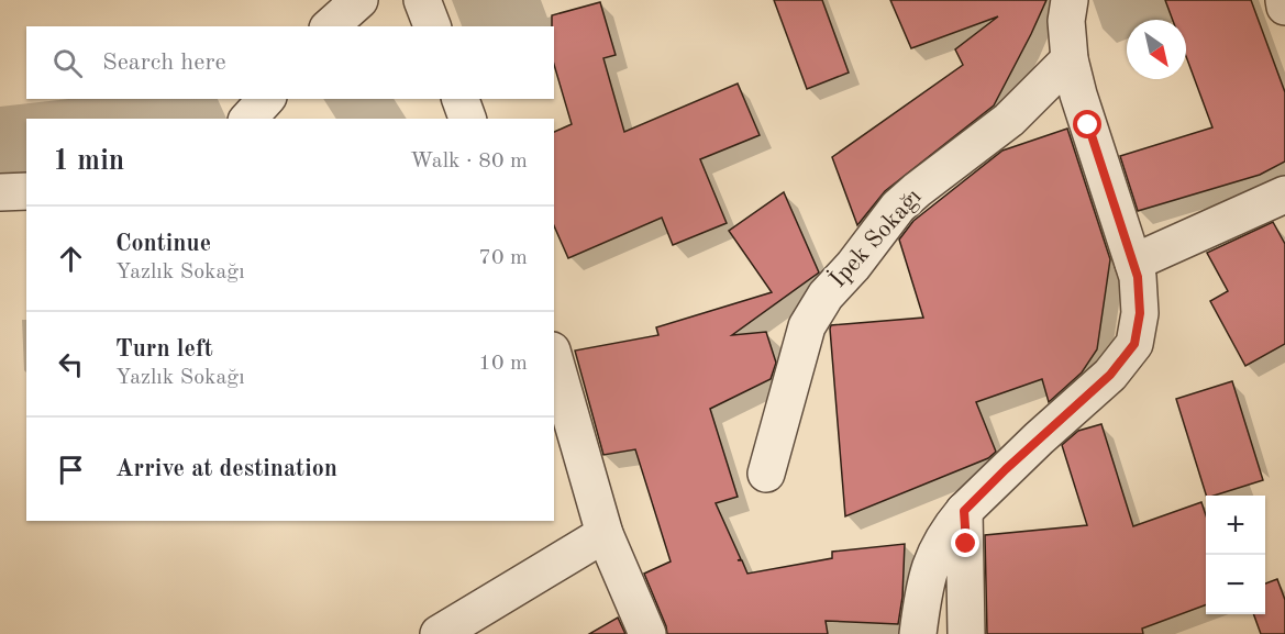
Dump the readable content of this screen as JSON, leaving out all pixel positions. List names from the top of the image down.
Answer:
{
  "streets": {
    "street": ["İpek Sokağı"]
  },
  "north": "bottom right",
  "page": {
    "search": "Search here",
    "heading": ["1 min", "Walk · 80 m"],
    "list": [
      ["Continue", "Yazlık Sokağı", "70 m"],
      ["Turn left", "Yazlık Sokağı", "10 m"],
      "Arrive at destination"
    ],
    "map_buttons": ["+", "−"]
  }
}
